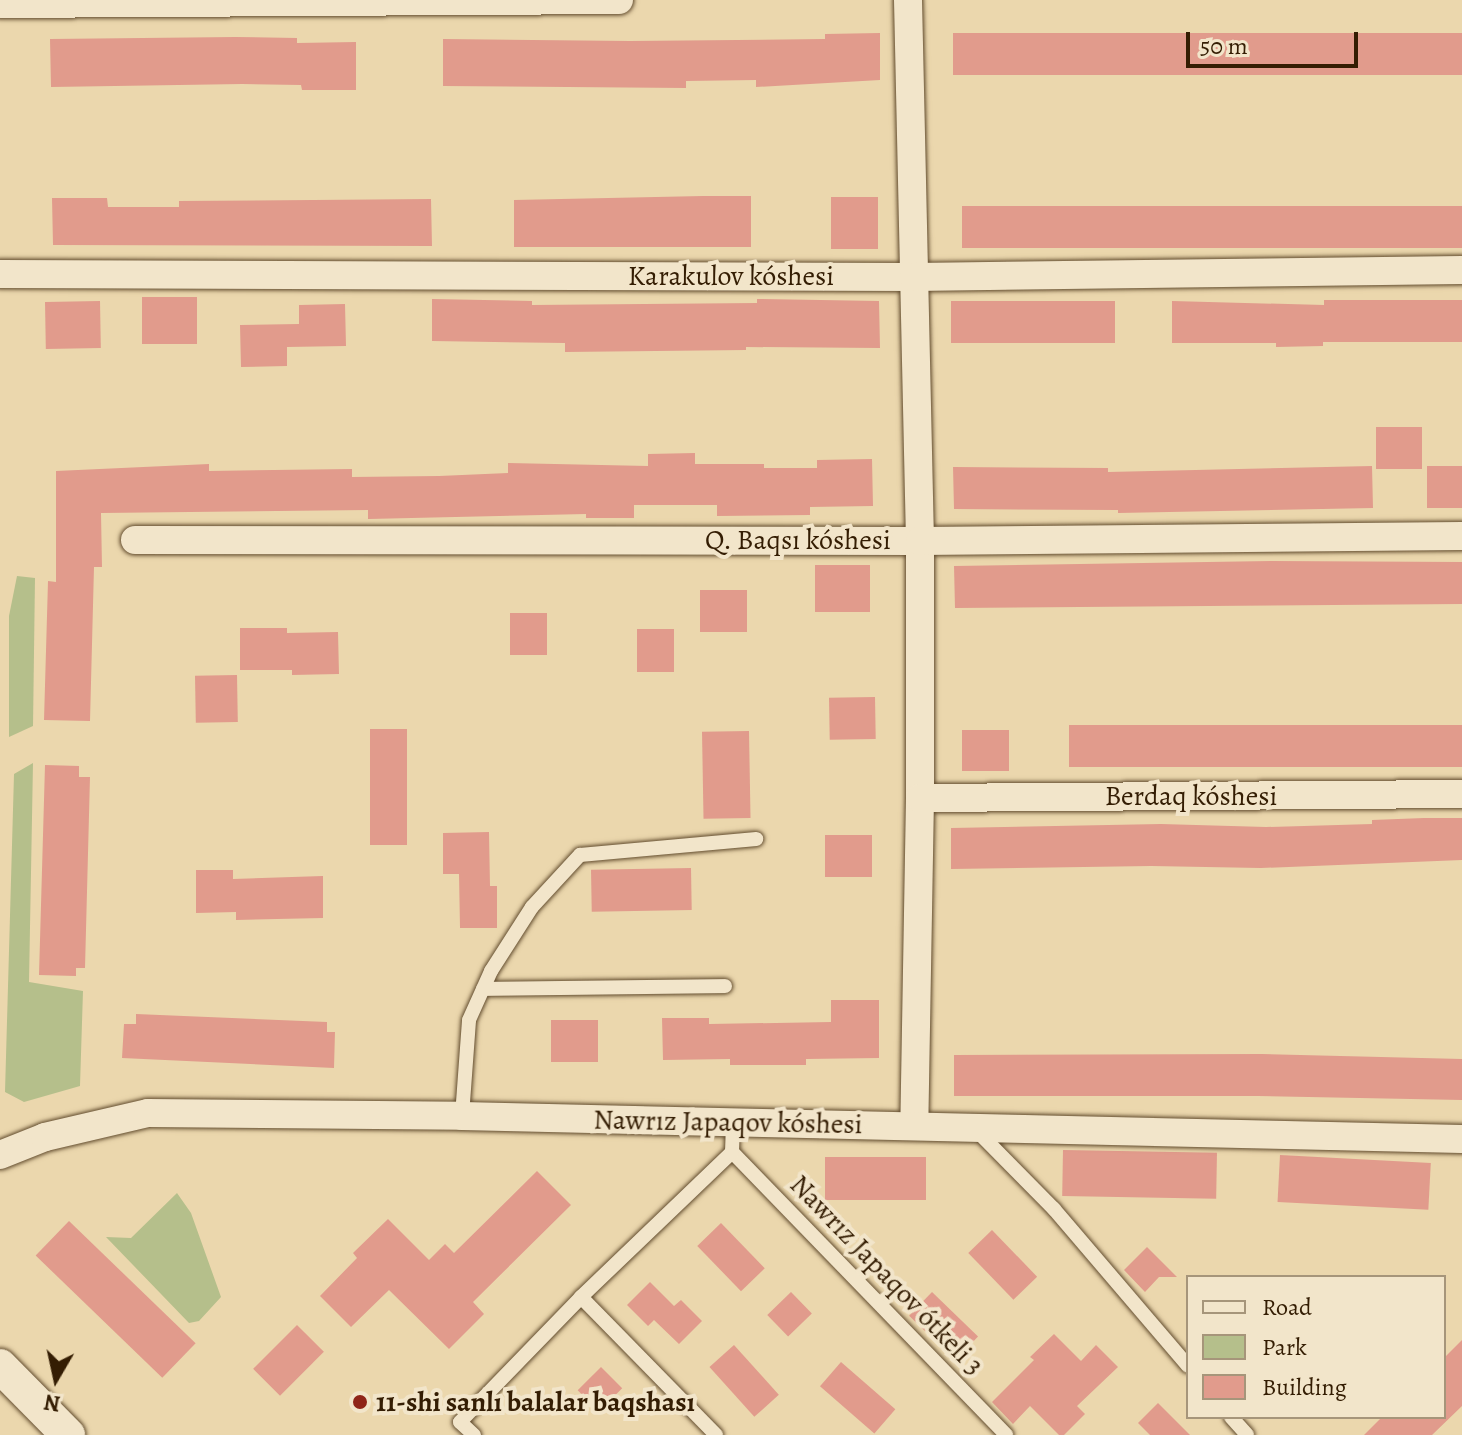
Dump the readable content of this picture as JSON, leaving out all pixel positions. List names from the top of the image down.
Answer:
{
  "streets": {
    "street": [
      "Karakulov kóshesi",
      "Q. Baqsı kóshesi",
      "Berdaq kóshesi",
      "Nawrız Japaqov kóshesi"
    ],
    "lane": ["Nawrız Japaqov ótkeli 3"]
  },
  "places": ["11-shi sanlı balalar baqshası"],
  "legend": ["Road", "Park", "Building"],
  "scale_bar": "50 m",
  "north": "bottom"
}
